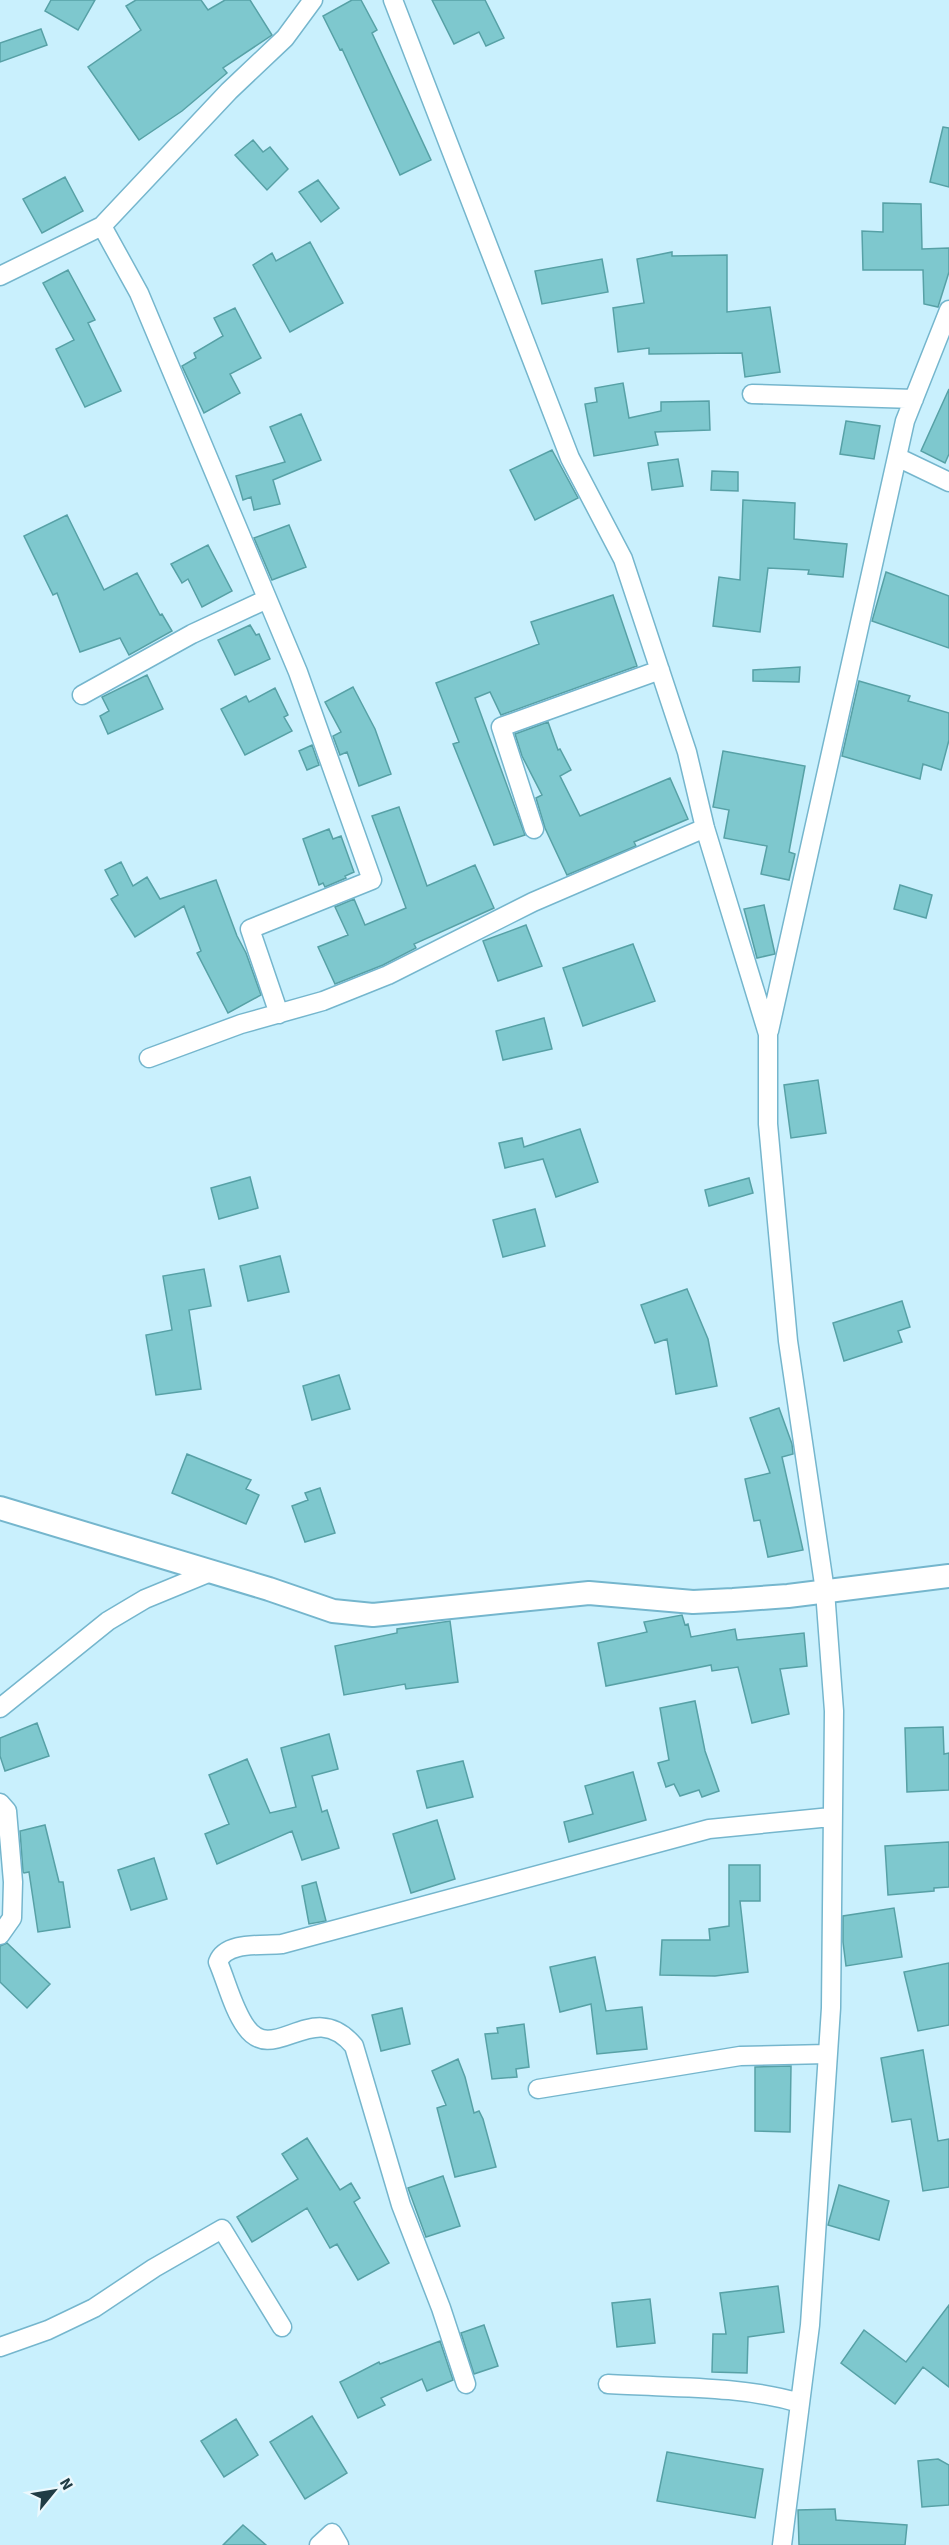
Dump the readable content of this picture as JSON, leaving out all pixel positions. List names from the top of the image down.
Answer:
{
  "north": "top right"
}
